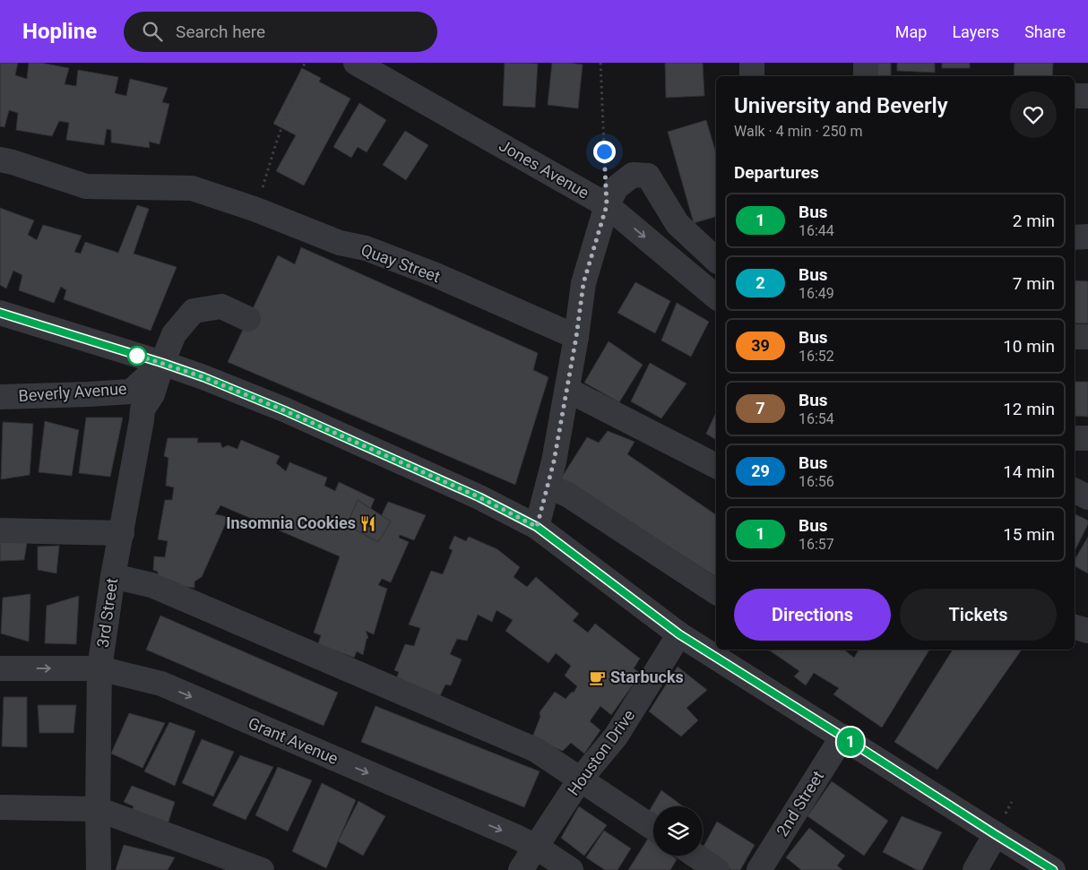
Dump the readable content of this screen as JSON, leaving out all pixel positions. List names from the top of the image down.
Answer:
{
  "streets": {
    "street": [
      "Jones Avenue",
      "Quay Street",
      "Beverly Avenue",
      "3rd Street",
      "Grant Avenue",
      "Houston Drive",
      "2nd Street"
    ]
  },
  "crossings": [
    ["Beverly Avenue", "3rd Street"],
    ["3rd Street", "Grant Avenue"],
    ["Grant Avenue", "Houston Drive"]
  ],
  "places": {
    "restaurant": ["Insomnia Cookies"],
    "cafe": ["Starbucks"]
  },
  "lines": ["bus line 1"],
  "page": {
    "header": "Hopline",
    "search": "Search here",
    "nav": ["Map", "Layers", "Share"],
    "on_map": "1",
    "heading": [
      ["University and Beverly", "Walk · 4 min · 250 m"],
      "Departures"
    ],
    "list": [
      {
        "mark": "1",
        "name": "Bus",
        "note": "16:44",
        "value": "2 min"
      },
      {
        "mark": "2",
        "name": "Bus",
        "note": "16:49",
        "value": "7 min"
      },
      {
        "mark": "39",
        "name": "Bus",
        "note": "16:52",
        "value": "10 min"
      },
      {
        "mark": "7",
        "name": "Bus",
        "note": "16:54",
        "value": "12 min"
      },
      {
        "mark": "29",
        "name": "Bus",
        "note": "16:56",
        "value": "14 min"
      },
      {
        "mark": "1",
        "name": "Bus",
        "note": "16:57",
        "value": "15 min"
      }
    ],
    "buttons": ["Directions", "Tickets"]
  }
}
